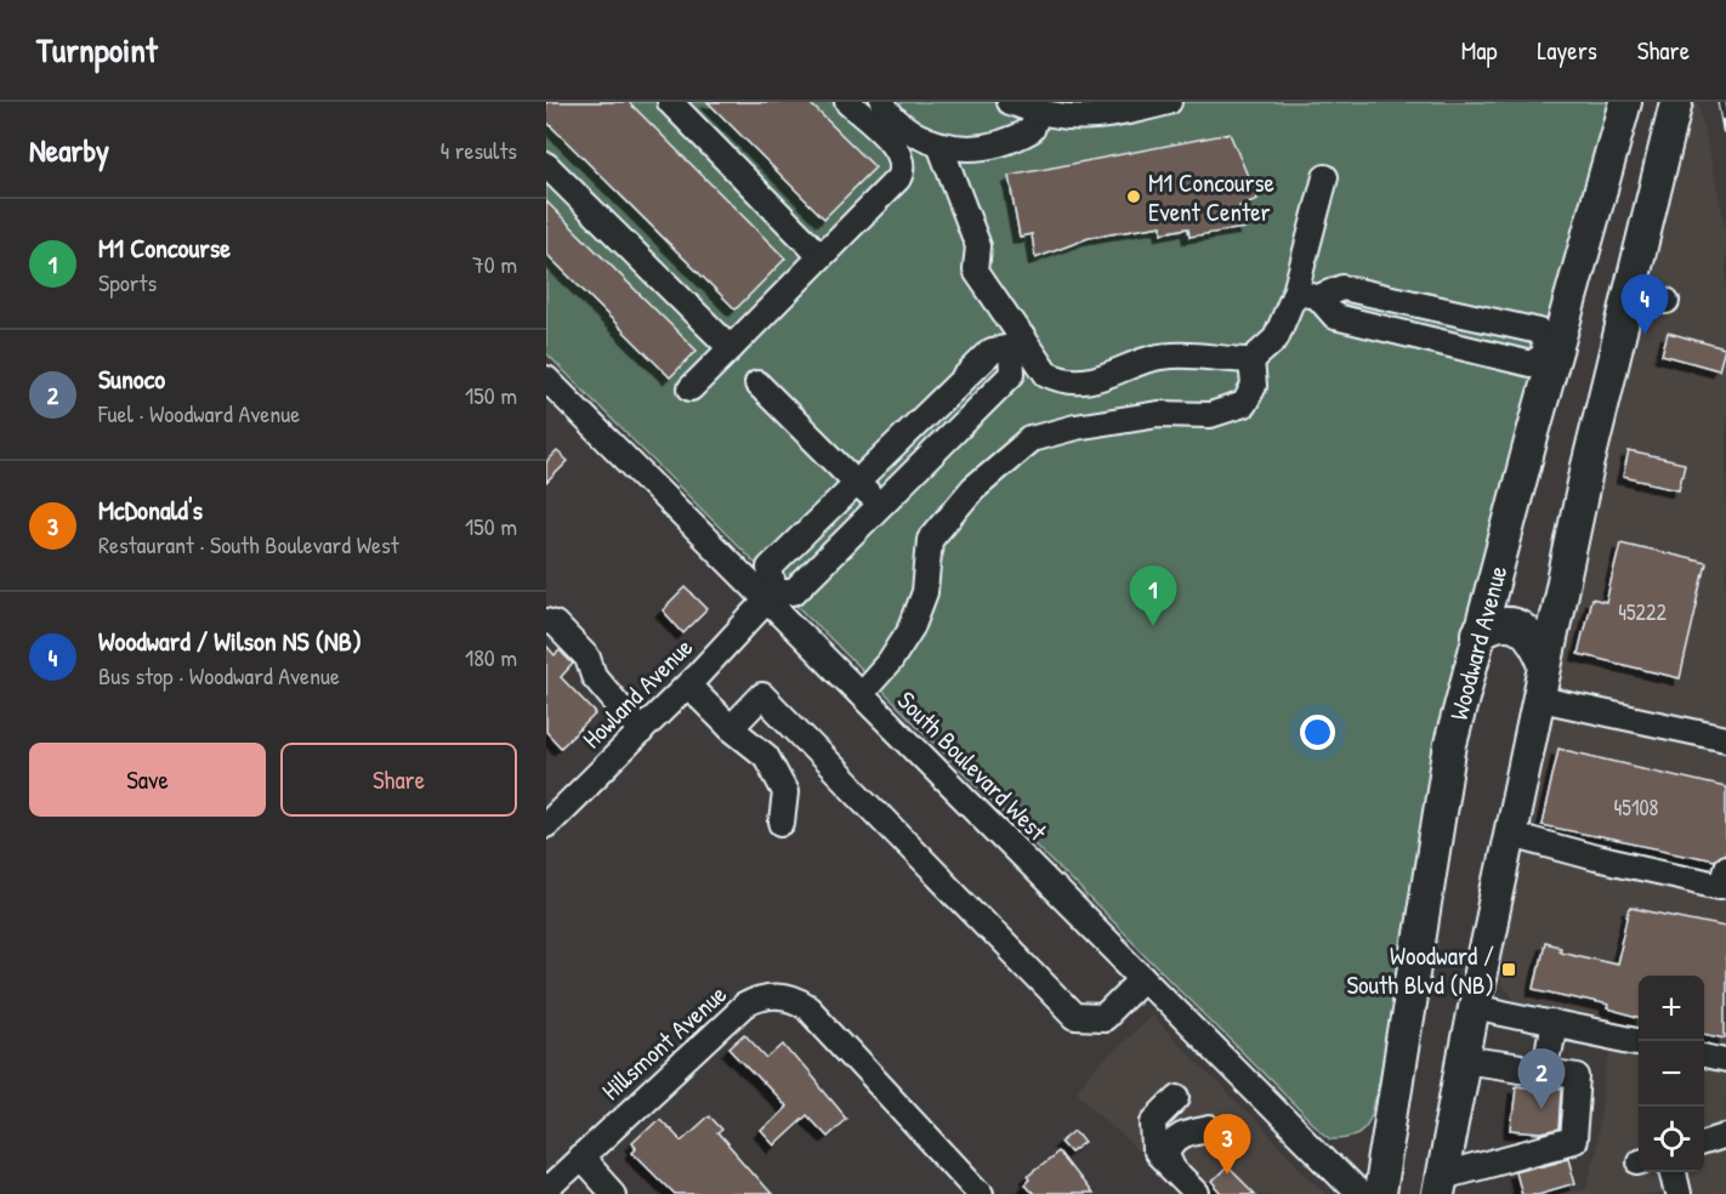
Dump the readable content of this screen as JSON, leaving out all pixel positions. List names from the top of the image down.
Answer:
{
  "streets": {
    "main road": ["Woodward Avenue"],
    "street": ["Howland Avenue", "South Boulevard West", "Hillsmont Avenue"]
  },
  "crossings": [
    ["Howland Avenue", "South Boulevard West"]
  ],
  "places": {
    "other": ["M1 Concourse Event Center"],
    "transit": ["Woodward / South Blvd (NB)"]
  },
  "house_numbers": ["45222", "45108"],
  "page": {
    "header": "Turnpoint",
    "nav": ["Map", "Layers", "Share"],
    "heading": ["Nearby", "4 results"],
    "list": [
      {
        "mark": "1",
        "name": "M1 Concourse",
        "note": "Sports",
        "value": "70 m"
      },
      {
        "mark": "2",
        "name": "Sunoco",
        "note": "Fuel · Woodward Avenue",
        "value": "150 m"
      },
      {
        "mark": "3",
        "name": "McDonald's",
        "note": "Restaurant · South Boulevard West",
        "value": "150 m"
      },
      {
        "mark": "4",
        "name": "Woodward / Wilson NS (NB)",
        "note": "Bus stop · Woodward Avenue",
        "value": "180 m"
      }
    ],
    "pins": [
      "4",
      "1",
      "2",
      "3"
    ],
    "buttons": ["Save", "Share"],
    "map_buttons": ["+", "−"]
  }
}
